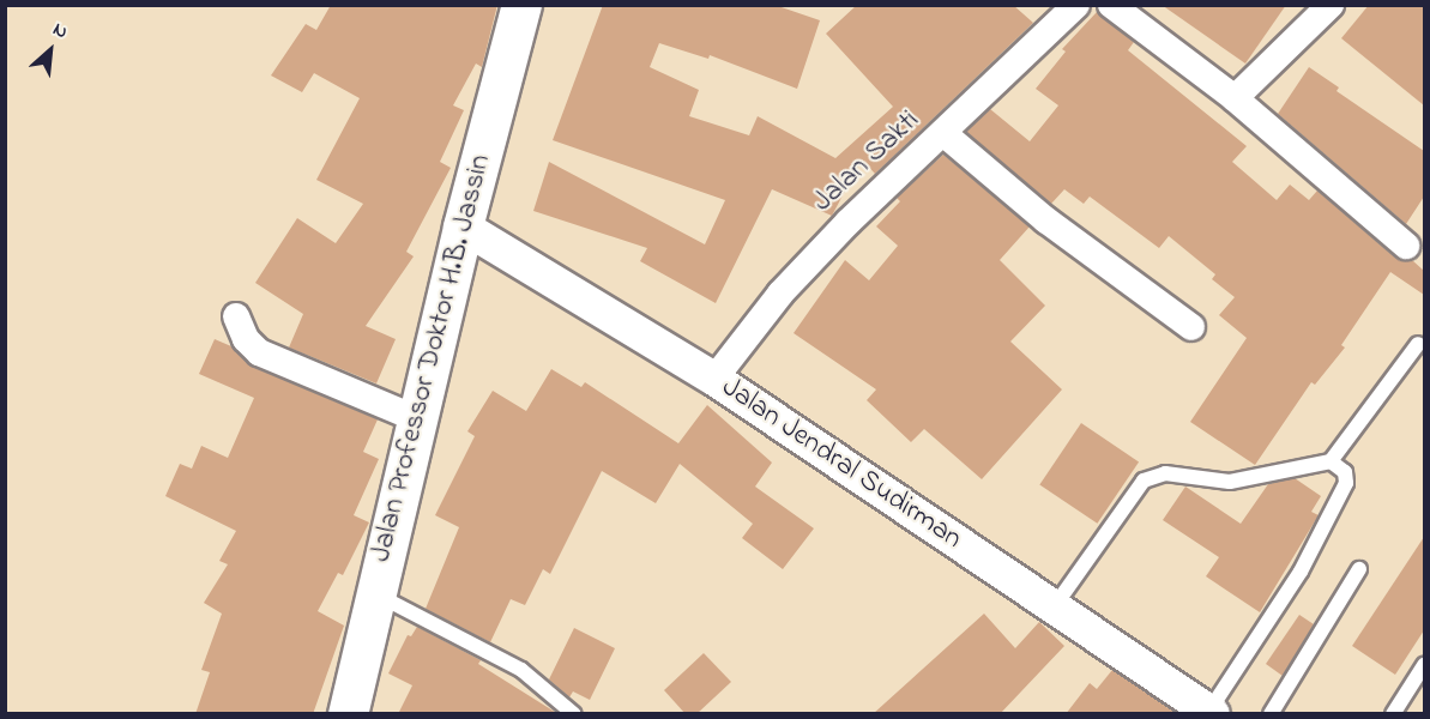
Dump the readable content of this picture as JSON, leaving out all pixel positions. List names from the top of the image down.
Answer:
{
  "streets": {
    "highway": ["Jalan Professor Doktor H.B. Jassin"],
    "street": ["Jalan Sakti", "Jalan Jendral Sudirman"]
  },
  "crossings": [
    ["Jalan Sakti", "Jalan Jendral Sudirman"],
    ["Jalan Professor Doktor H.B. Jassin", "Jalan Jendral Sudirman"]
  ],
  "north": "top right"
}
